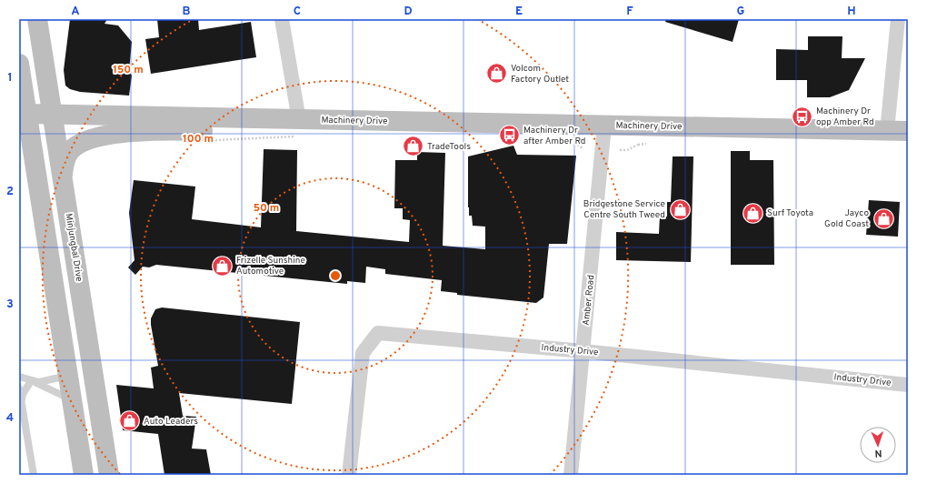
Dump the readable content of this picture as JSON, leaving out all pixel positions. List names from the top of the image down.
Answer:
{
  "streets": {
    "street": [
      "Machinery Drive",
      "Minjungbal Drive",
      "Amber Road",
      "Industry Drive"
    ]
  },
  "crossings": [
    ["Machinery Drive", "Minjungbal Drive"],
    ["Machinery Drive", "Amber Road"],
    ["Amber Road", "Industry Drive"]
  ],
  "places": {
    "shop": [
      "Volcom Factory Outlet",
      "TradeTools",
      "Bridgestone Service Centre South Tweed",
      "Surf Toyota",
      "Jayco Gold Coast",
      "Frizelle Sunshine Automotive",
      "Auto Leaders"
    ],
    "bus stop": ["Machinery Dr opp Amber Rd", "Machinery Dr after Amber Rd"]
  },
  "north": "bottom",
  "grid": {
    "columns": [
      "A",
      "B",
      "C",
      "D",
      "E",
      "F",
      "G",
      "H"
    ],
    "rows": [
      "1",
      "2",
      "3",
      "4"
    ]
  },
  "rings": ["150 m", "100 m", "50 m"]
}
